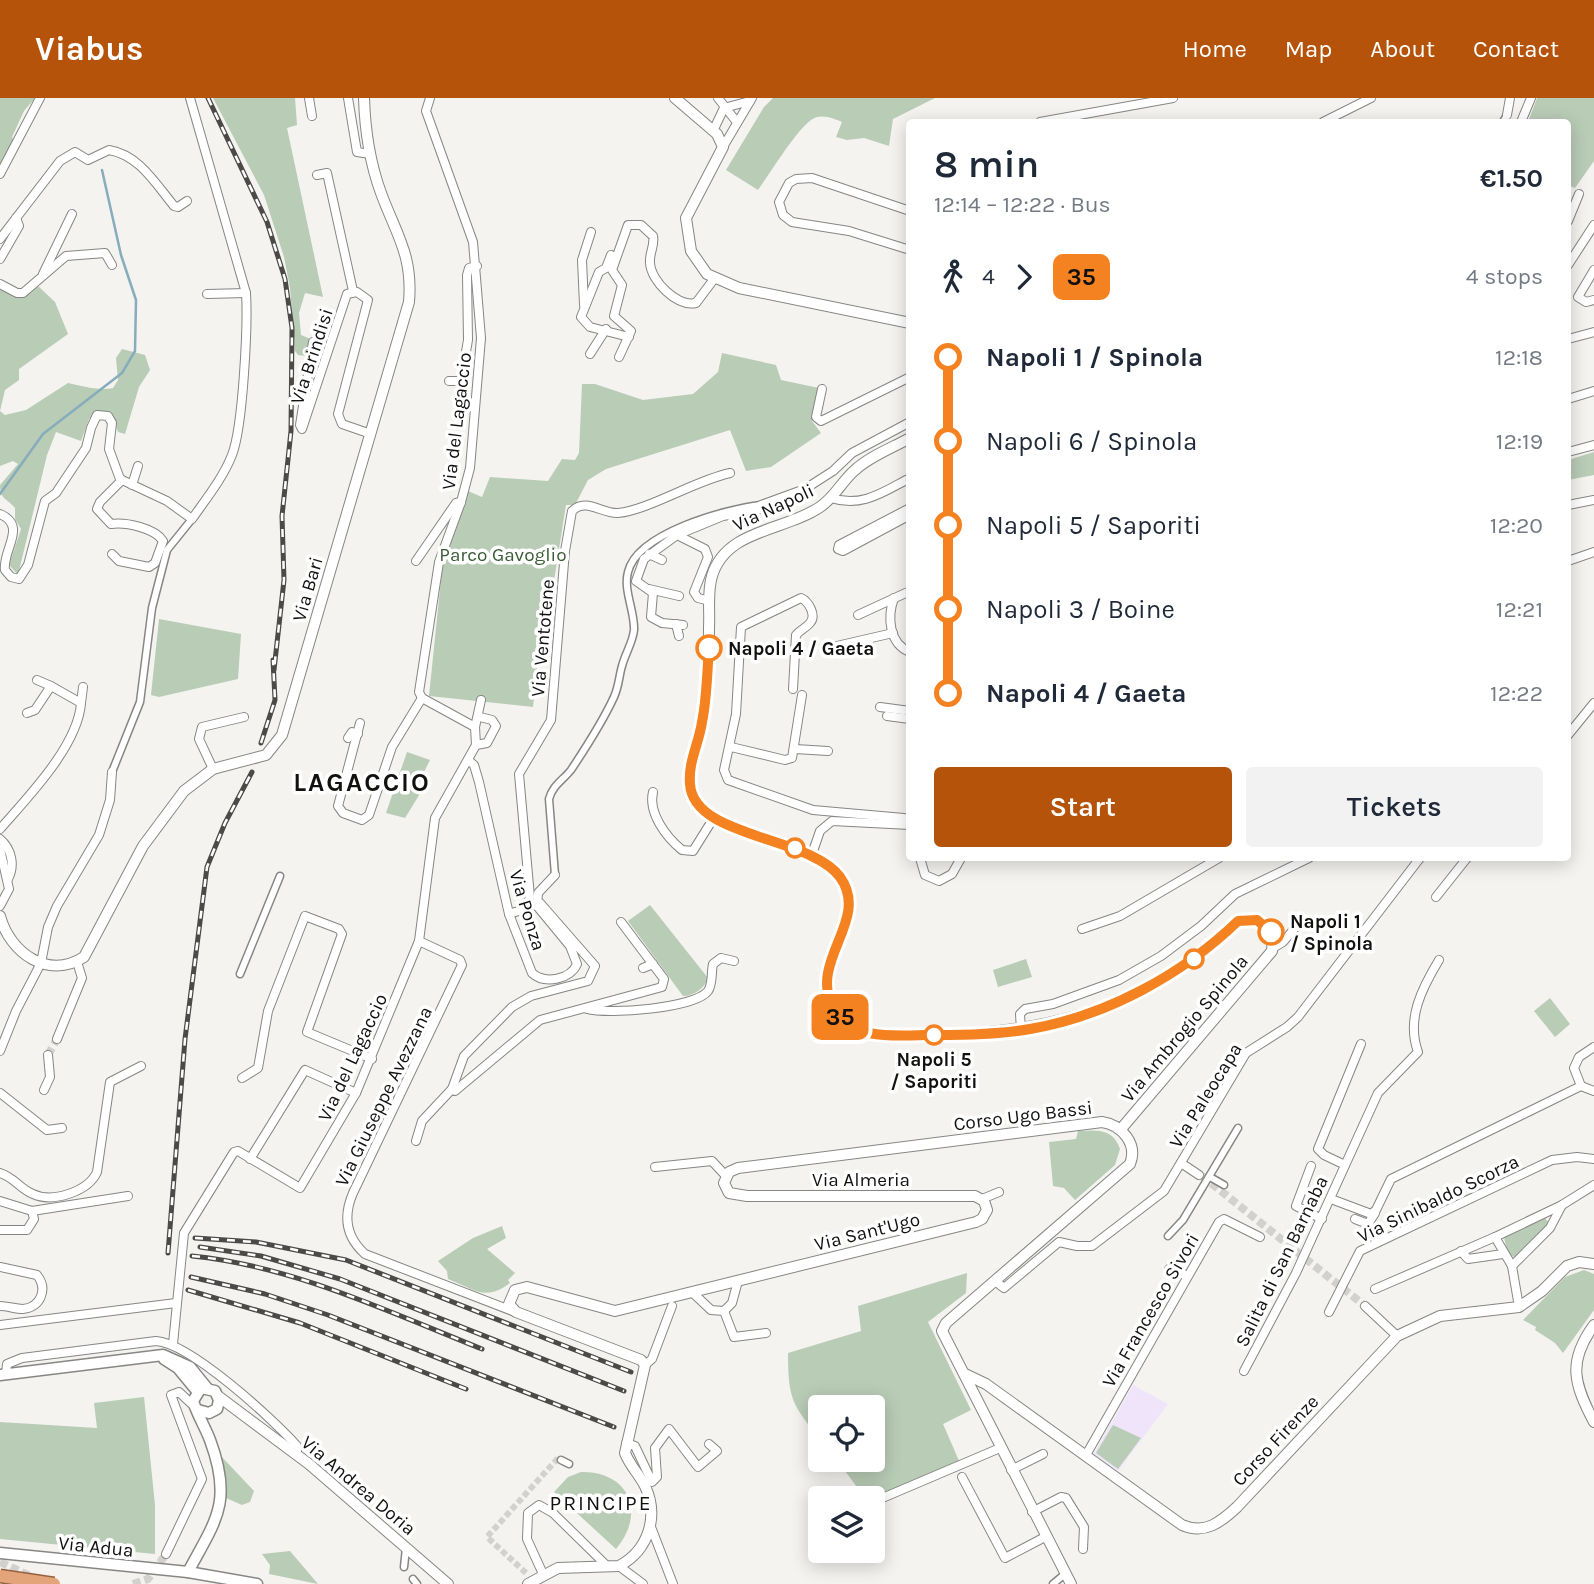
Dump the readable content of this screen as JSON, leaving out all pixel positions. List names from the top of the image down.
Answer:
{
  "streets": {
    "main road": ["Via Adua"],
    "street": [
      "Via Brindisi",
      "Via del Lagaccio",
      "Via Napoli",
      "Via Bari",
      "Via Ventotene",
      "Via Ponza",
      "Via Ambrogio Spinola",
      "Via Paleocapa",
      "Via Giuseppe Avezzana",
      "Corso Ugo Bassi",
      "Via Almeria",
      "Via Sinibaldo Scorza",
      "Via Sant'Ugo",
      "Salita di San Barnaba",
      "Via Francesco Sivori",
      "Corso Firenze",
      "Via Andrea Doria"
    ]
  },
  "crossings": [
    ["Via Brindisi", "Via Bari"],
    ["Via del Lagaccio", "Via Ponza"],
    ["Via del Lagaccio", "Via Giuseppe Avezzana"],
    ["Via Ventotene", "Via Ponza"],
    ["Via Ambrogio Spinola", "Corso Ugo Bassi"],
    ["Corso Ugo Bassi", "Via Almeria"],
    ["Via Almeria", "Via Sant'Ugo"],
    ["Via Francesco Sivori", "Corso Firenze"]
  ],
  "districts": ["LAGACCIO", "PRINCIPE"],
  "parks": ["Parco Gavoglio"],
  "places": ["Napoli 4 / Gaeta", "Napoli 1 / Spinola", "Napoli 5 / Saporiti"],
  "lines": ["bus line 35"],
  "page": {
    "header": "Viabus",
    "nav": [
      "Home",
      "Map",
      "About",
      "Contact"
    ],
    "on_map": "35",
    "heading": ["8 min", "12:14 – 12:22 · Bus", "€1.50"],
    "legs": ["4", "35", "4 stops"],
    "list": [
      {
        "name": "Napoli 1 / Spinola",
        "value": "12:18"
      },
      {
        "name": "Napoli 6 / Spinola",
        "value": "12:19"
      },
      {
        "name": "Napoli 5 / Saporiti",
        "value": "12:20"
      },
      {
        "name": "Napoli 3 / Boine",
        "value": "12:21"
      },
      {
        "name": "Napoli 4 / Gaeta",
        "value": "12:22"
      }
    ],
    "buttons": ["Start", "Tickets"]
  }
}
